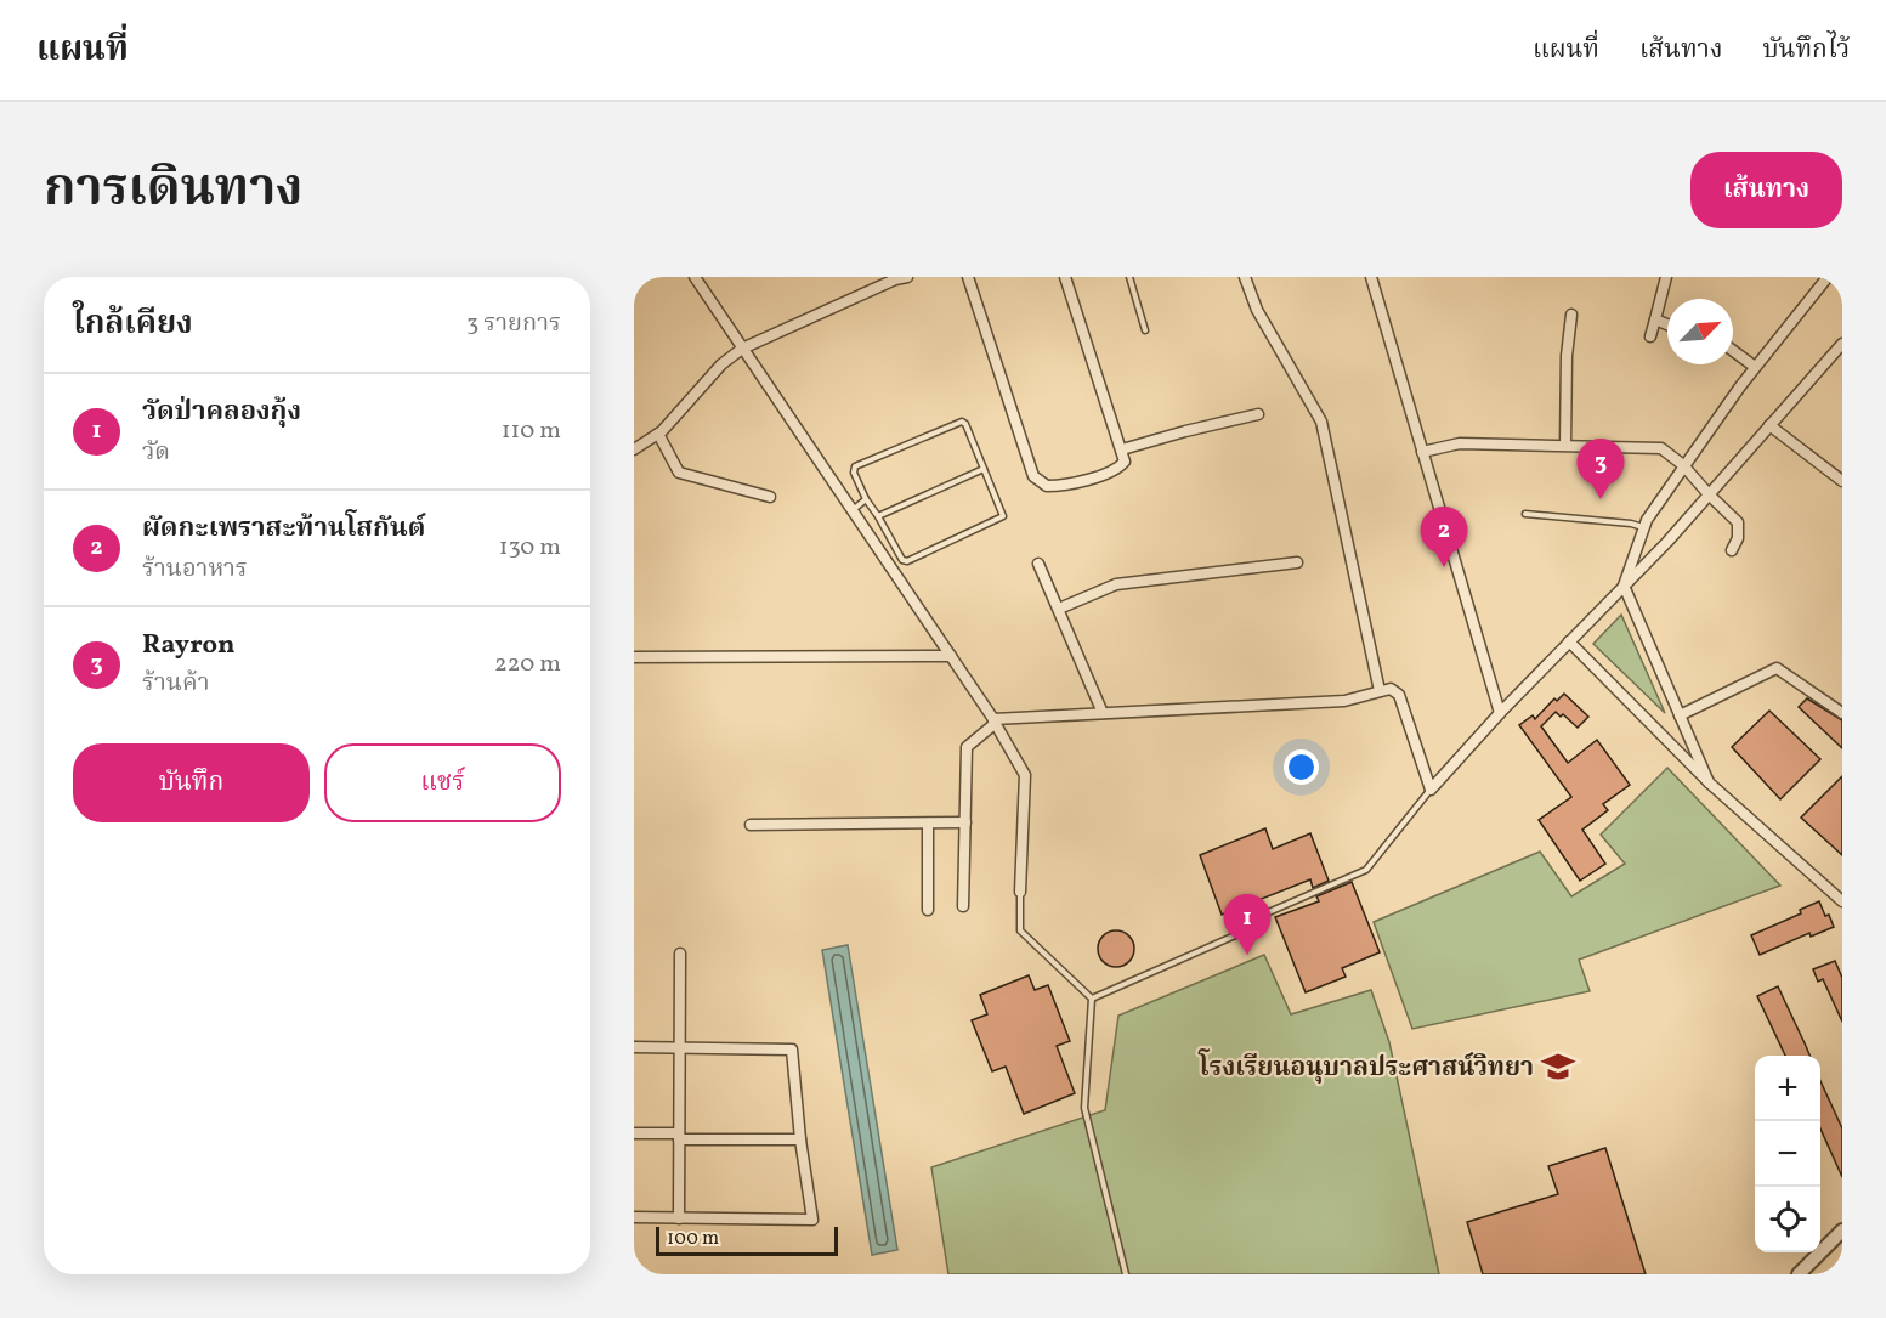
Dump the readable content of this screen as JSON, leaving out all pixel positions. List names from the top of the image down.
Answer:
{
  "places": {
    "school or university": ["โรงเรียนอนุบาลประศาสน์วิทยา"]
  },
  "scale_bar": "100 m",
  "north": "top right",
  "page": {
    "header": "แผนที่",
    "nav": ["แผนที่", "เส้นทาง", "บันทึกไว้"],
    "title": "การเดินทาง",
    "buttons": [
      "เส้นทาง",
      ["บันทึก", "แชร์"]
    ],
    "heading": ["ใกล้เคียง", "3 รายการ"],
    "list": [
      {
        "mark": "1",
        "name": "วัดป่าคลองกุ้ง",
        "note": "วัด",
        "value": "110 m"
      },
      {
        "mark": "2",
        "name": "ผัดกะเพราสะท้านโสกันต์",
        "note": "ร้านอาหาร",
        "value": "130 m"
      },
      {
        "mark": "3",
        "name": "Rayron",
        "note": "ร้านค้า",
        "value": "220 m"
      }
    ],
    "pins": ["3", "2", "1"],
    "map_buttons": ["+", "−"],
    "scale": "100 m"
  }
}
